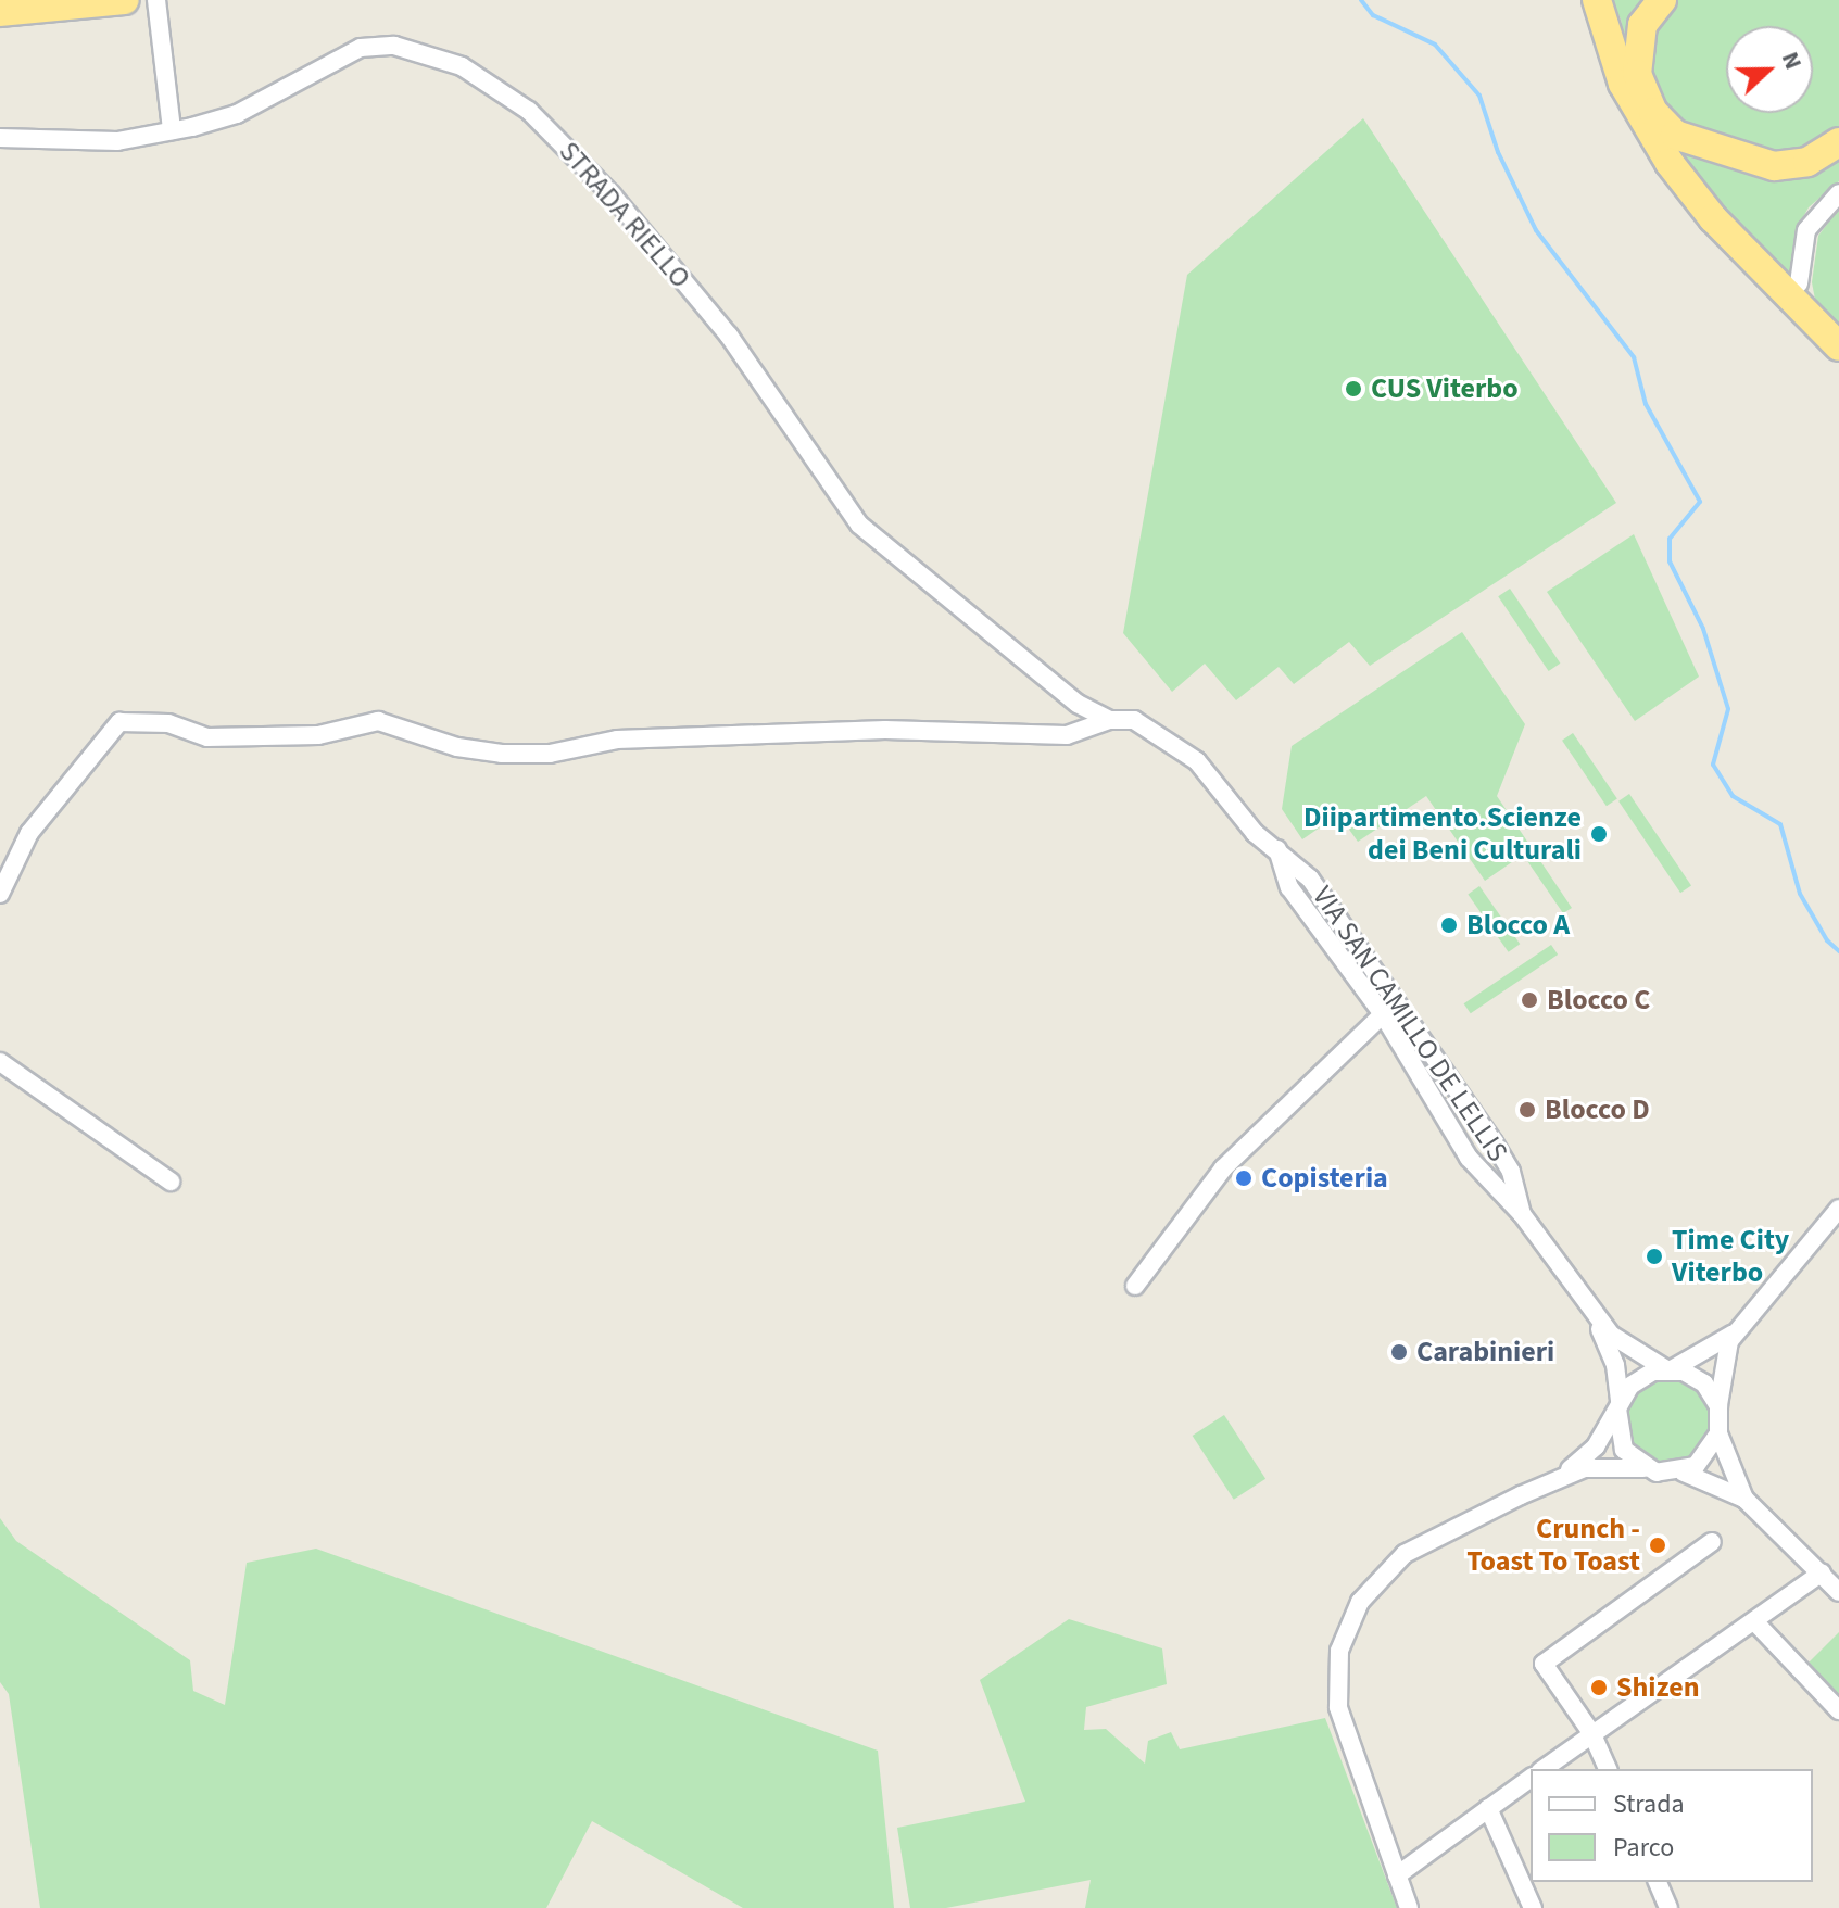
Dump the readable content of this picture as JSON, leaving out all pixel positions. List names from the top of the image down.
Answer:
{
  "streets": {
    "street": ["STRADA RIELLO", "VIA SAN CAMILLO DE LELLIS"]
  },
  "crossings": [
    ["STRADA RIELLO", "VIA SAN CAMILLO DE LELLIS"]
  ],
  "places": [
    "CUS Viterbo",
    "Diipartimento.Scienze dei Beni Culturali",
    "Blocco A",
    "Blocco C",
    "Blocco D",
    "Copisteria",
    "Time City Viterbo",
    "Carabinieri",
    "Crunch - Toast To Toast",
    "Shizen"
  ],
  "legend": ["Strada", "Parco"],
  "north": "right"
}
